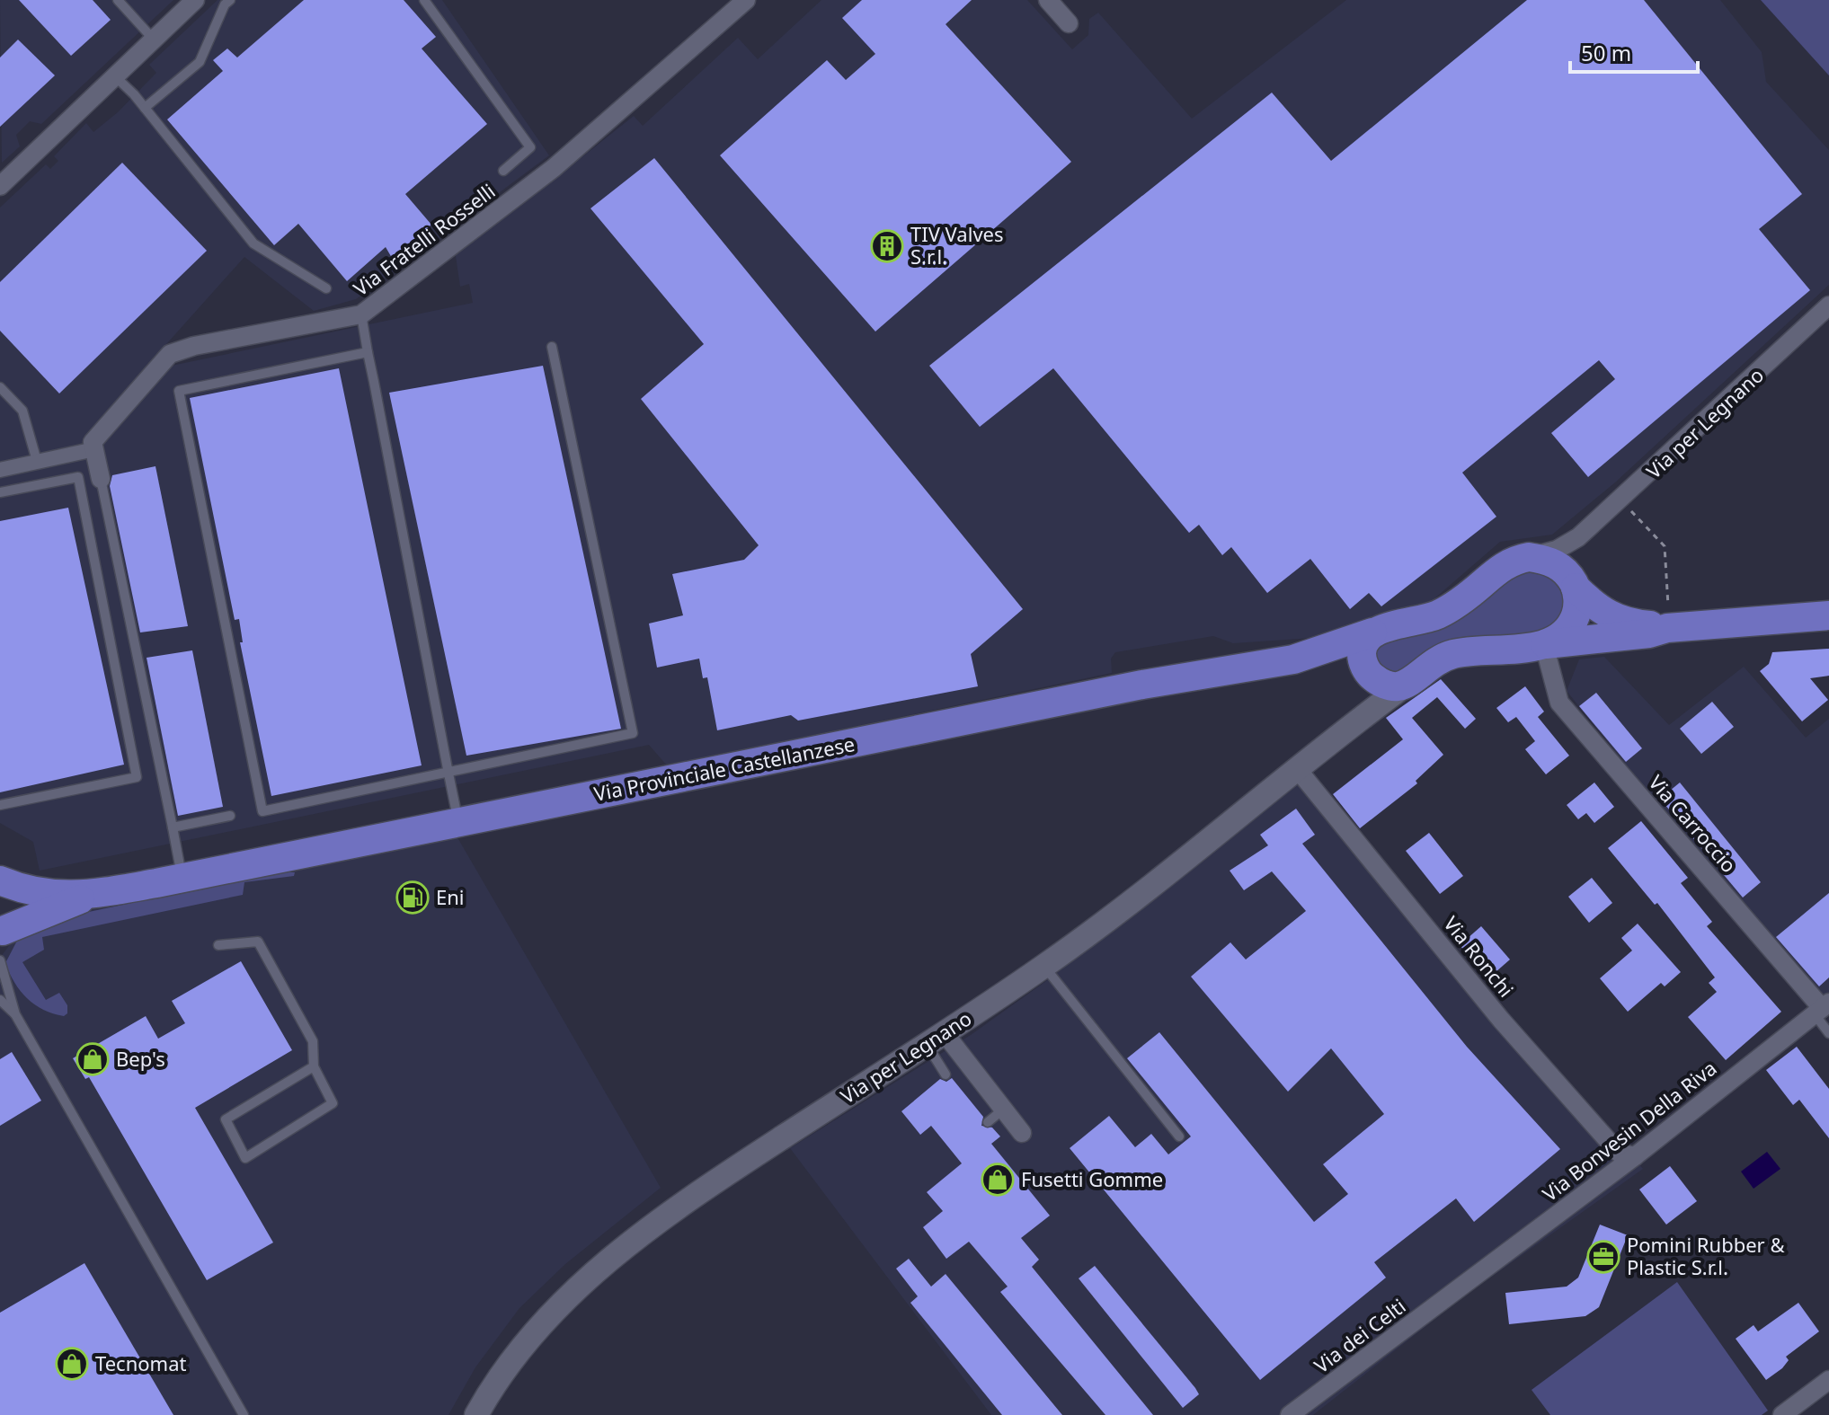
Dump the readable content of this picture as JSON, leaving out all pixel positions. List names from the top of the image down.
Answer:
{
  "streets": {
    "main road": ["Via Provinciale Castellanzese"],
    "street": [
      "Via Fratelli Rosselli",
      "Via per Legnano",
      "Via Carroccio",
      "Via Ronchi",
      "Via Bonvesin Della Riva",
      "Via dei Celti"
    ]
  },
  "crossings": [
    ["Via per Legnano", "Via Provinciale Castellanzese"],
    ["Via per Legnano", "Via Ronchi"],
    ["Via Carroccio", "Via Bonvesin Della Riva"],
    ["Via Ronchi", "Via Bonvesin Della Riva"],
    ["Via Bonvesin Della Riva", "Via dei Celti"]
  ],
  "places": {
    "building": ["TIV Valves S.r.l."],
    "fuel station": ["Eni"],
    "shop": ["Bep's", "Fusetti Gomme", "Tecnomat"],
    "office": ["Pomini Rubber & Plastic S.r.l."]
  },
  "scale_bar": "50 m"
}
